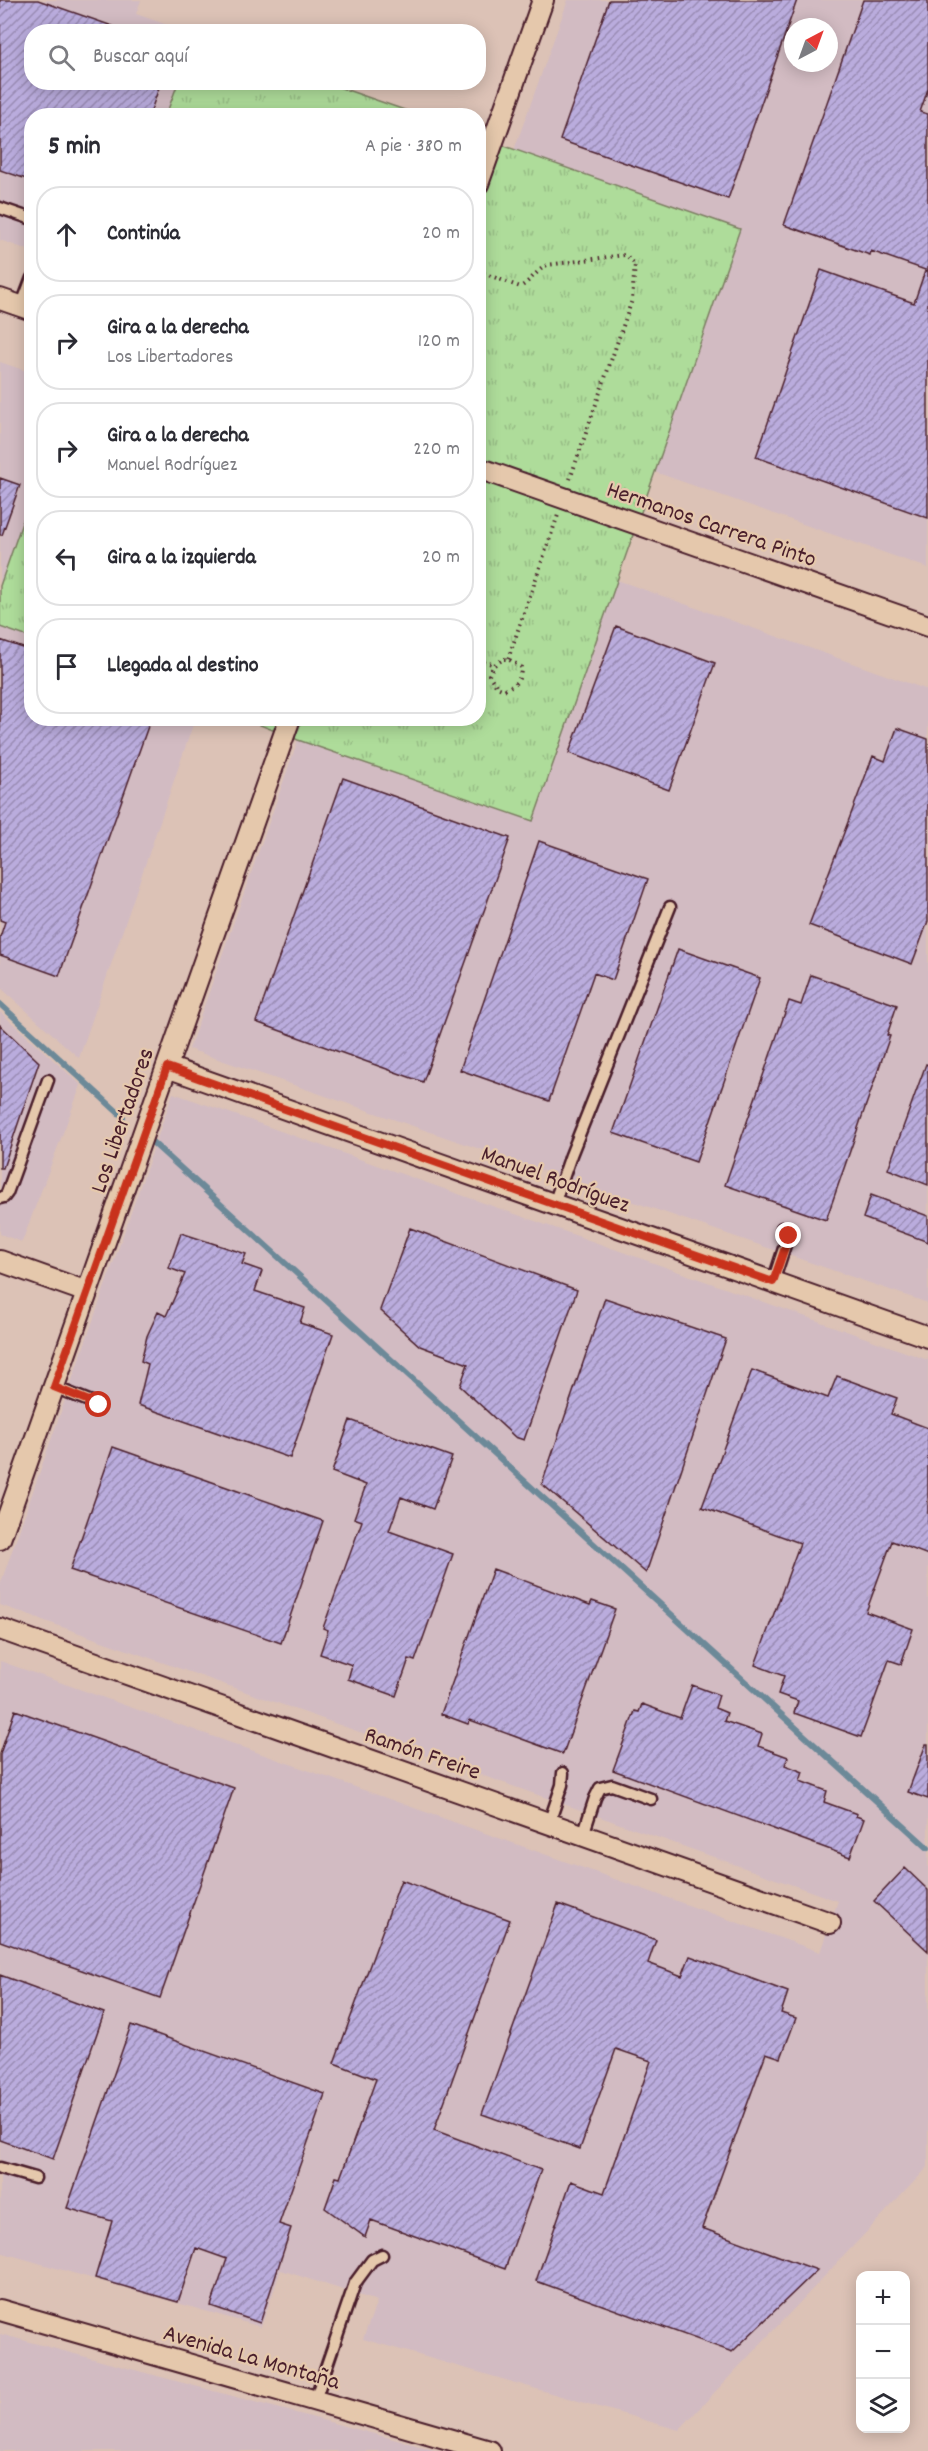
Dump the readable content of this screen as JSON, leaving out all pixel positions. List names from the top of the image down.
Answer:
{
  "streets": {
    "street": [
      "Hermanos Carrera Pinto",
      "Los Libertadores",
      "Manuel Rodríguez",
      "Ramón Freire",
      "Avenida La Montaña"
    ]
  },
  "crossings": [
    ["Los Libertadores", "Manuel Rodríguez"]
  ],
  "north": "top right",
  "page": {
    "search": "Buscar aquí",
    "heading": ["5 min", "A pie · 380 m"],
    "list": [
      ["Continúa", "20 m"],
      ["Gira a la derecha", "Los Libertadores", "120 m"],
      ["Gira a la derecha", "Manuel Rodríguez", "220 m"],
      ["Gira a la izquierda", "20 m"],
      "Llegada al destino"
    ],
    "map_buttons": ["+", "−"]
  }
}
